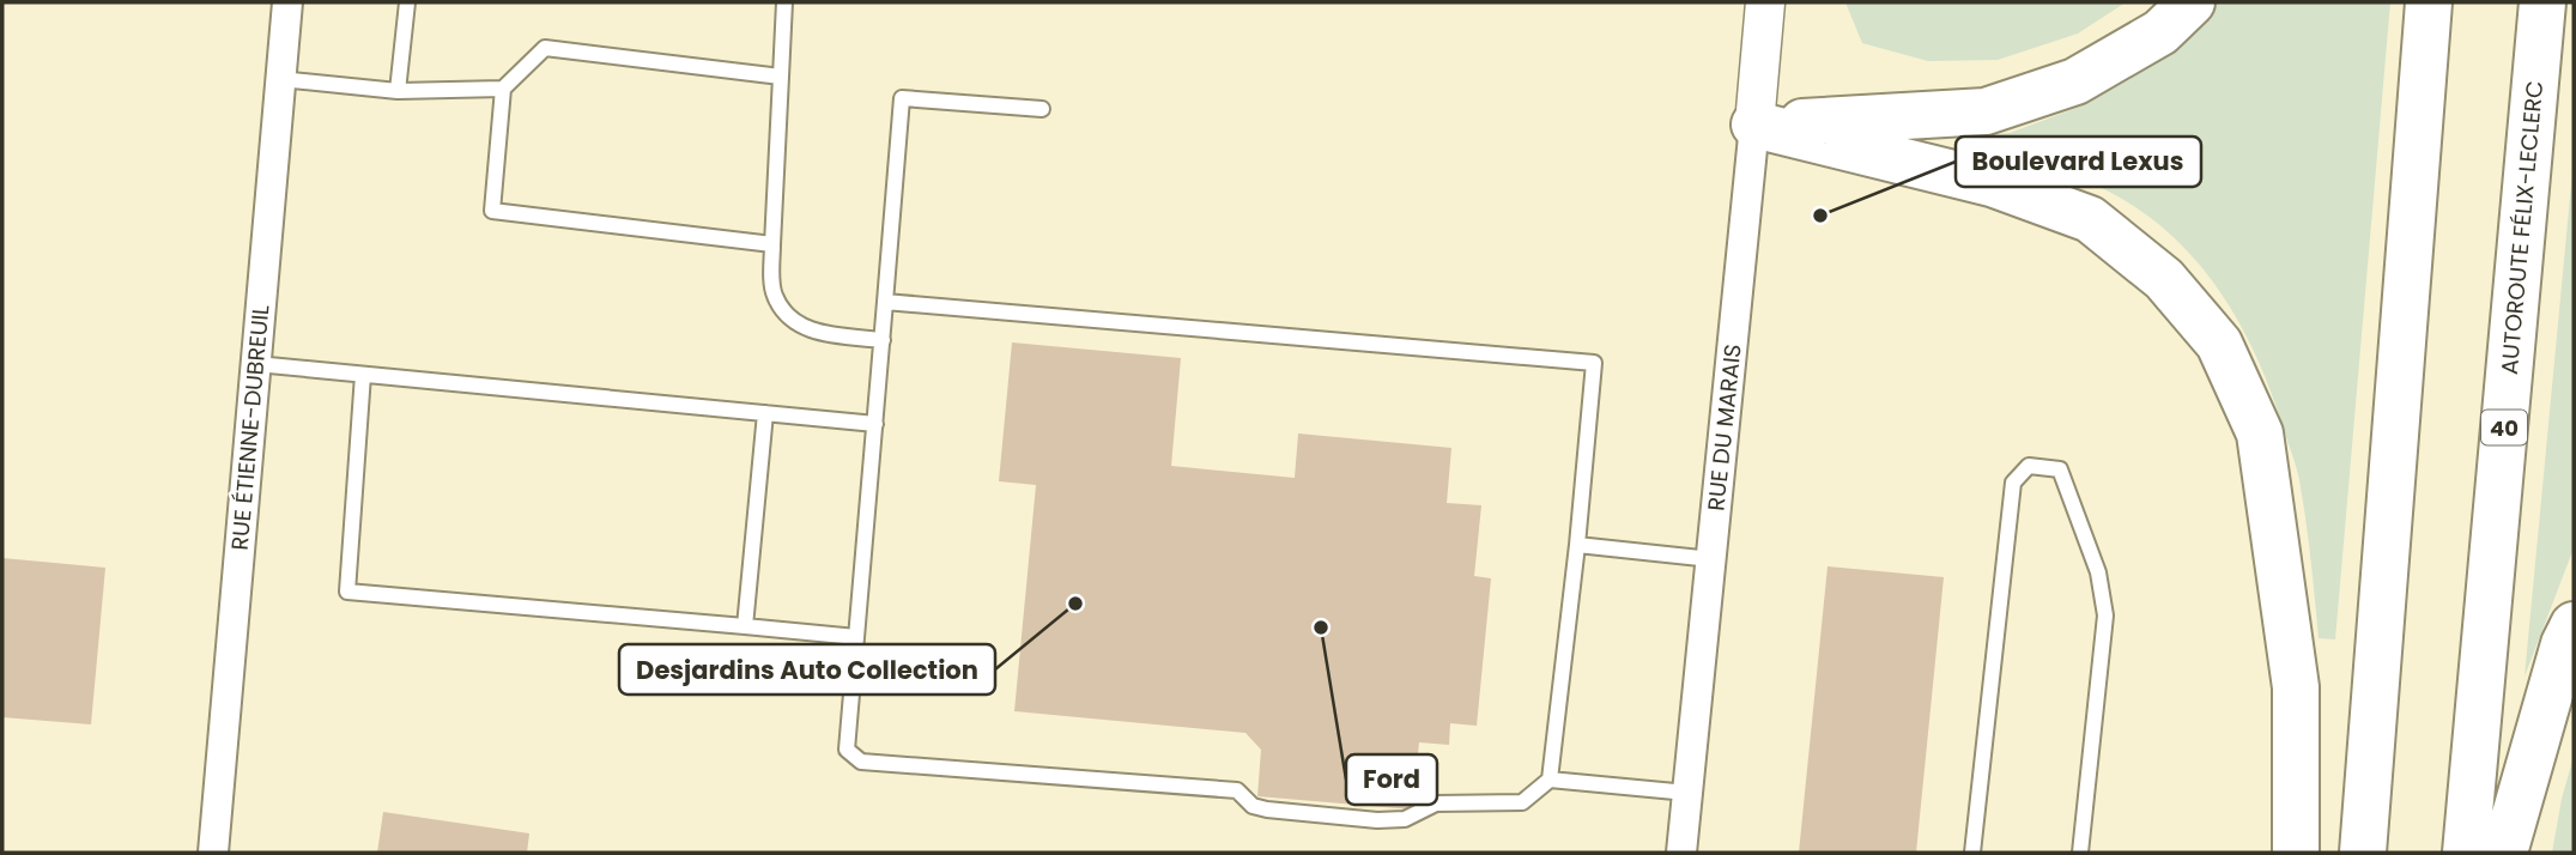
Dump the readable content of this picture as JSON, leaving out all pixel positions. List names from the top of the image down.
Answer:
{
  "streets": {
    "highway": ["AUTOROUTE FÉLIX-LECLERC", "40"],
    "street": ["RUE ÉTIENNE-DUBREUIL", "RUE DU MARAIS"]
  },
  "places": ["Boulevard Lexus", "Desjardins Auto Collection", "Ford"]
}
